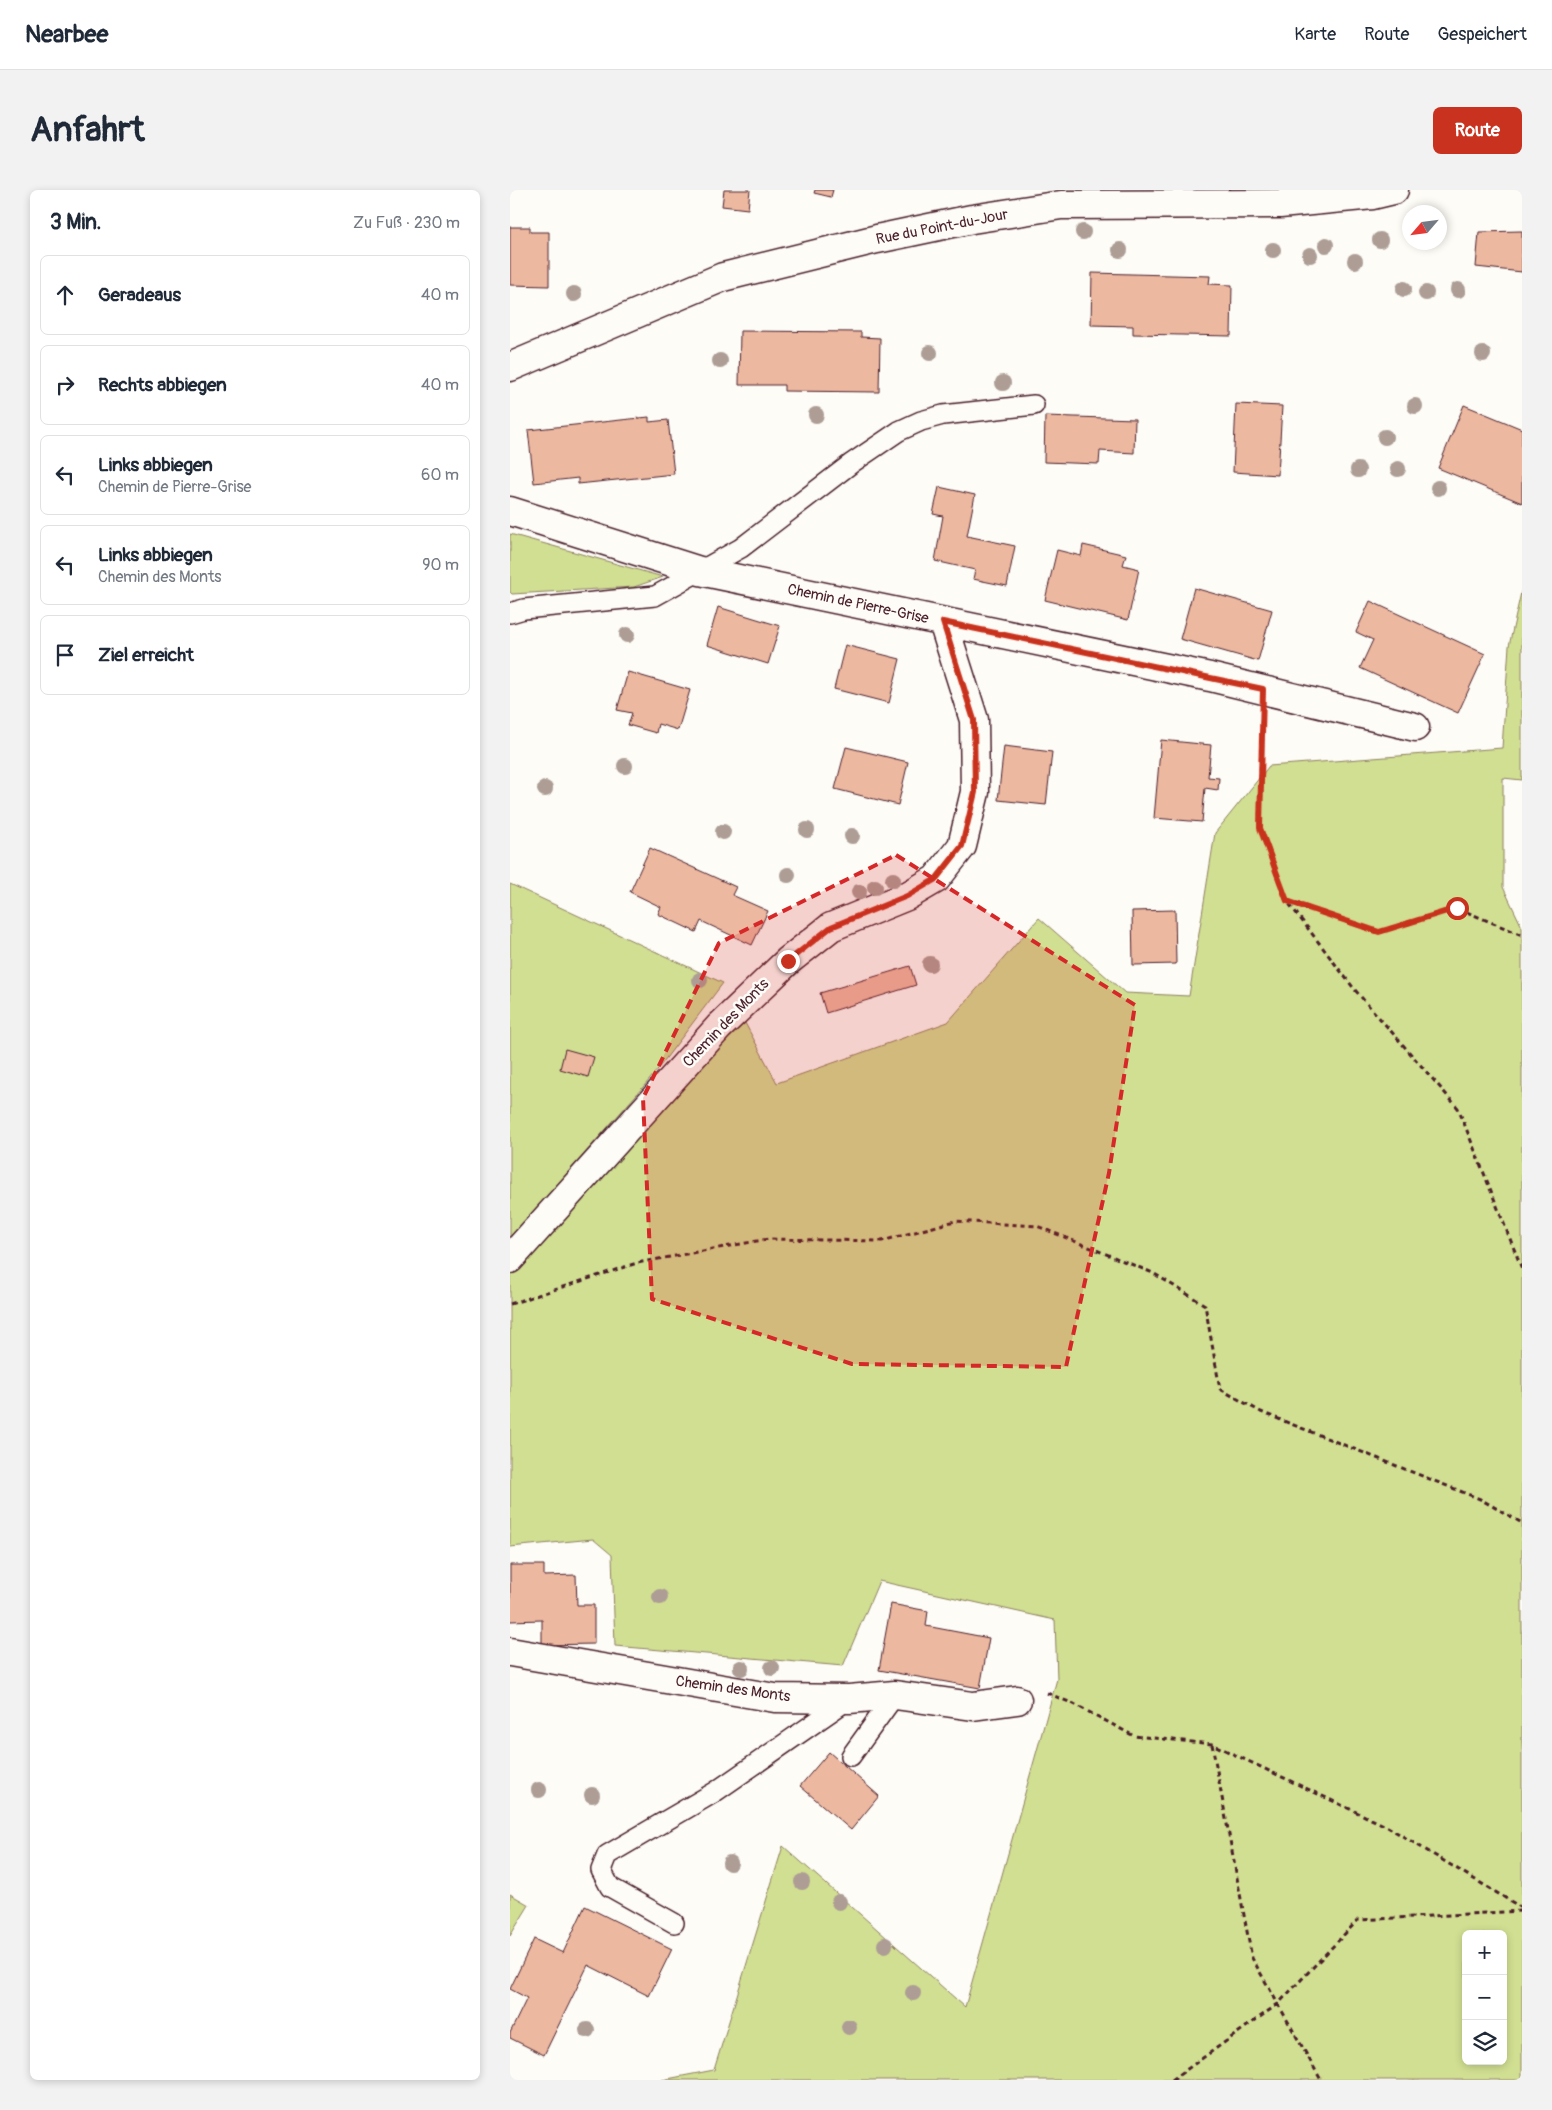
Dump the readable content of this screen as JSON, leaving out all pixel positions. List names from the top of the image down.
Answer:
{
  "streets": {
    "street": ["Rue du Point-du-Jour", "Chemin de Pierre-Grise", "Chemin des Monts"]
  },
  "crossings": [
    ["Chemin de Pierre-Grise", "Chemin des Monts"]
  ],
  "north": "bottom left",
  "page": {
    "header": "Nearbee",
    "nav": ["Karte", "Route", "Gespeichert"],
    "buttons": "Route",
    "title": "Anfahrt",
    "heading": ["3 Min.", "Zu Fuß · 230 m"],
    "list": [
      ["Geradeaus", "40 m"],
      ["Rechts abbiegen", "40 m"],
      ["Links abbiegen", "Chemin de Pierre-Grise", "60 m"],
      ["Links abbiegen", "Chemin des Monts", "90 m"],
      "Ziel erreicht"
    ],
    "map_buttons": ["+", "−"]
  }
}
